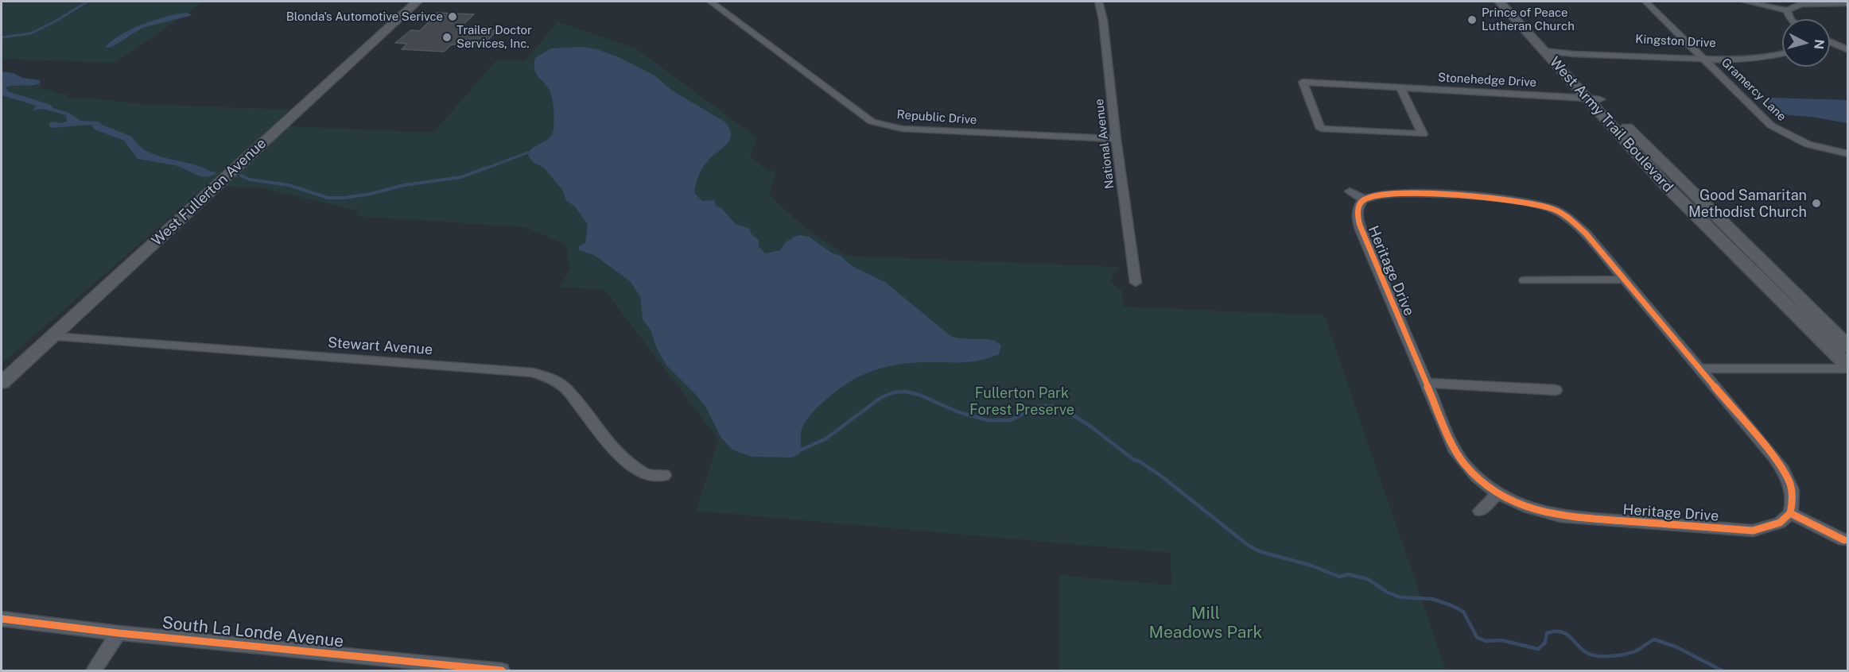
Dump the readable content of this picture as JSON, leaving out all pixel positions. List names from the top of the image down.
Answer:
{
  "streets": {
    "main road": ["West Army Trail Boulevard", "West Fullerton Avenue"],
    "street": [
      "Kingston Drive",
      "Stonehedge Drive",
      "Gramercy Lane",
      "Republic Drive",
      "National Avenue",
      "Heritage Drive",
      "Stewart Avenue",
      "South La Londe Avenue"
    ]
  },
  "crossings": [
    ["Kingston Drive", "Gramercy Lane"],
    ["Kingston Drive", "West Army Trail Boulevard"],
    ["Stonehedge Drive", "West Army Trail Boulevard"],
    ["Republic Drive", "National Avenue"],
    ["West Fullerton Avenue", "Stewart Avenue"]
  ],
  "parks": ["Fullerton Park Forest Preserve", "Mill Meadows Park"],
  "places": [
    "Blonda's Automotive Serivce",
    "Prince of Peace Lutheran Church",
    "Trailer Doctor Services, Inc.",
    "Good Samaritan Methodist Church"
  ],
  "north": "right"
}
